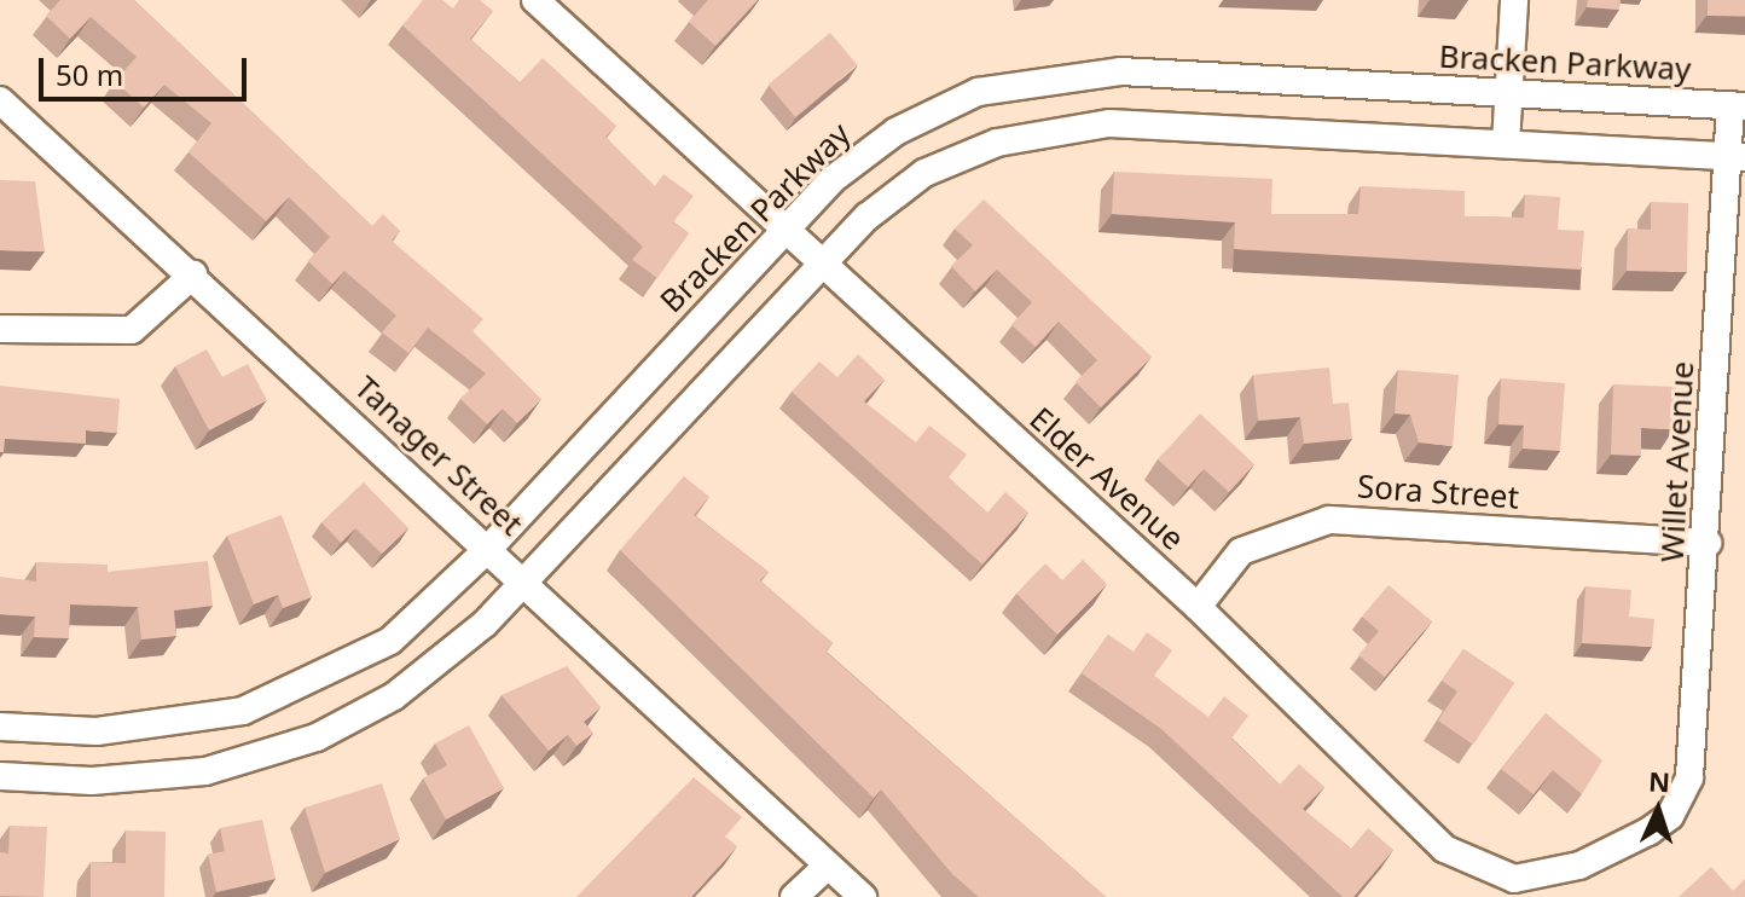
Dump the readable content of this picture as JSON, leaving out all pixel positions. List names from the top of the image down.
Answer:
{
  "streets": {
    "street": [
      "Bracken Parkway",
      "Tanager Street",
      "Willet Avenue",
      "Elder Avenue",
      "Sora Street"
    ]
  },
  "crossings": [
    ["Bracken Parkway", "Tanager Street"],
    ["Bracken Parkway", "Willet Avenue"],
    ["Bracken Parkway", "Elder Avenue"],
    ["Willet Avenue", "Elder Avenue"],
    ["Willet Avenue", "Sora Street"],
    ["Elder Avenue", "Sora Street"]
  ],
  "scale_bar": "50 m",
  "north": "top"
}
